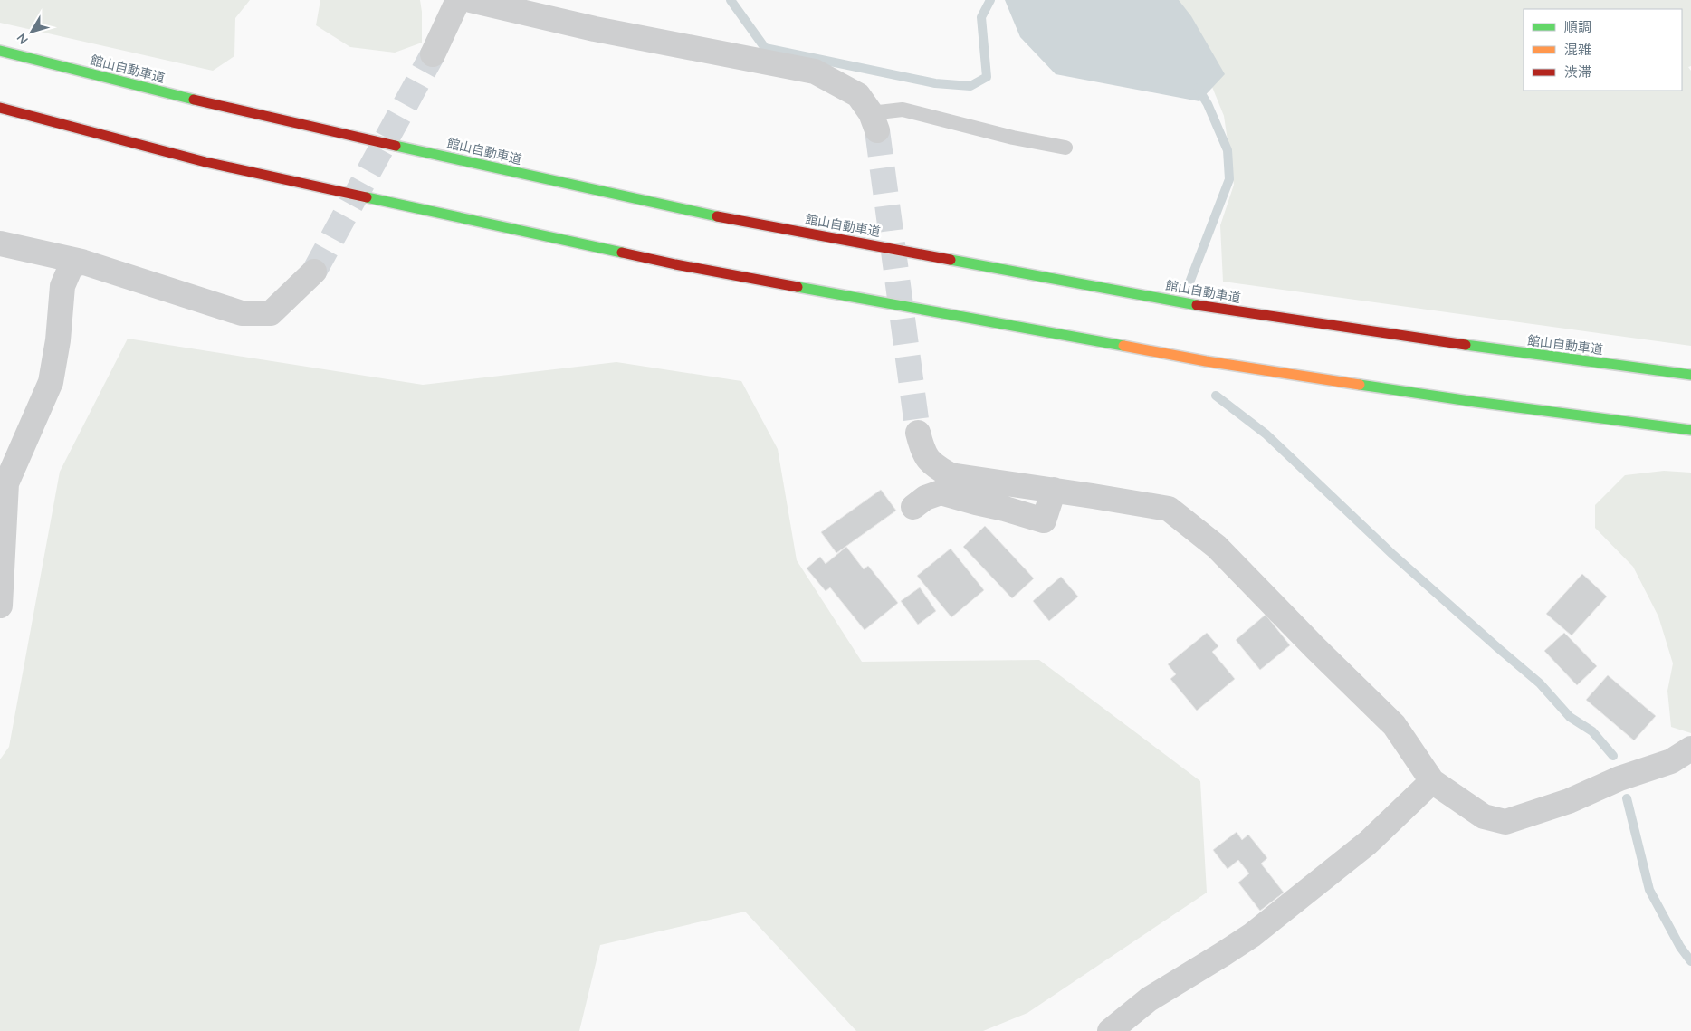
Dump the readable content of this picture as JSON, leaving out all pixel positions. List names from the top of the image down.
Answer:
{
  "streets": {
    "highway": ["館山自動車道"]
  },
  "legend": ["順調", "混雑", "渋滞"],
  "north": "bottom left"
}
